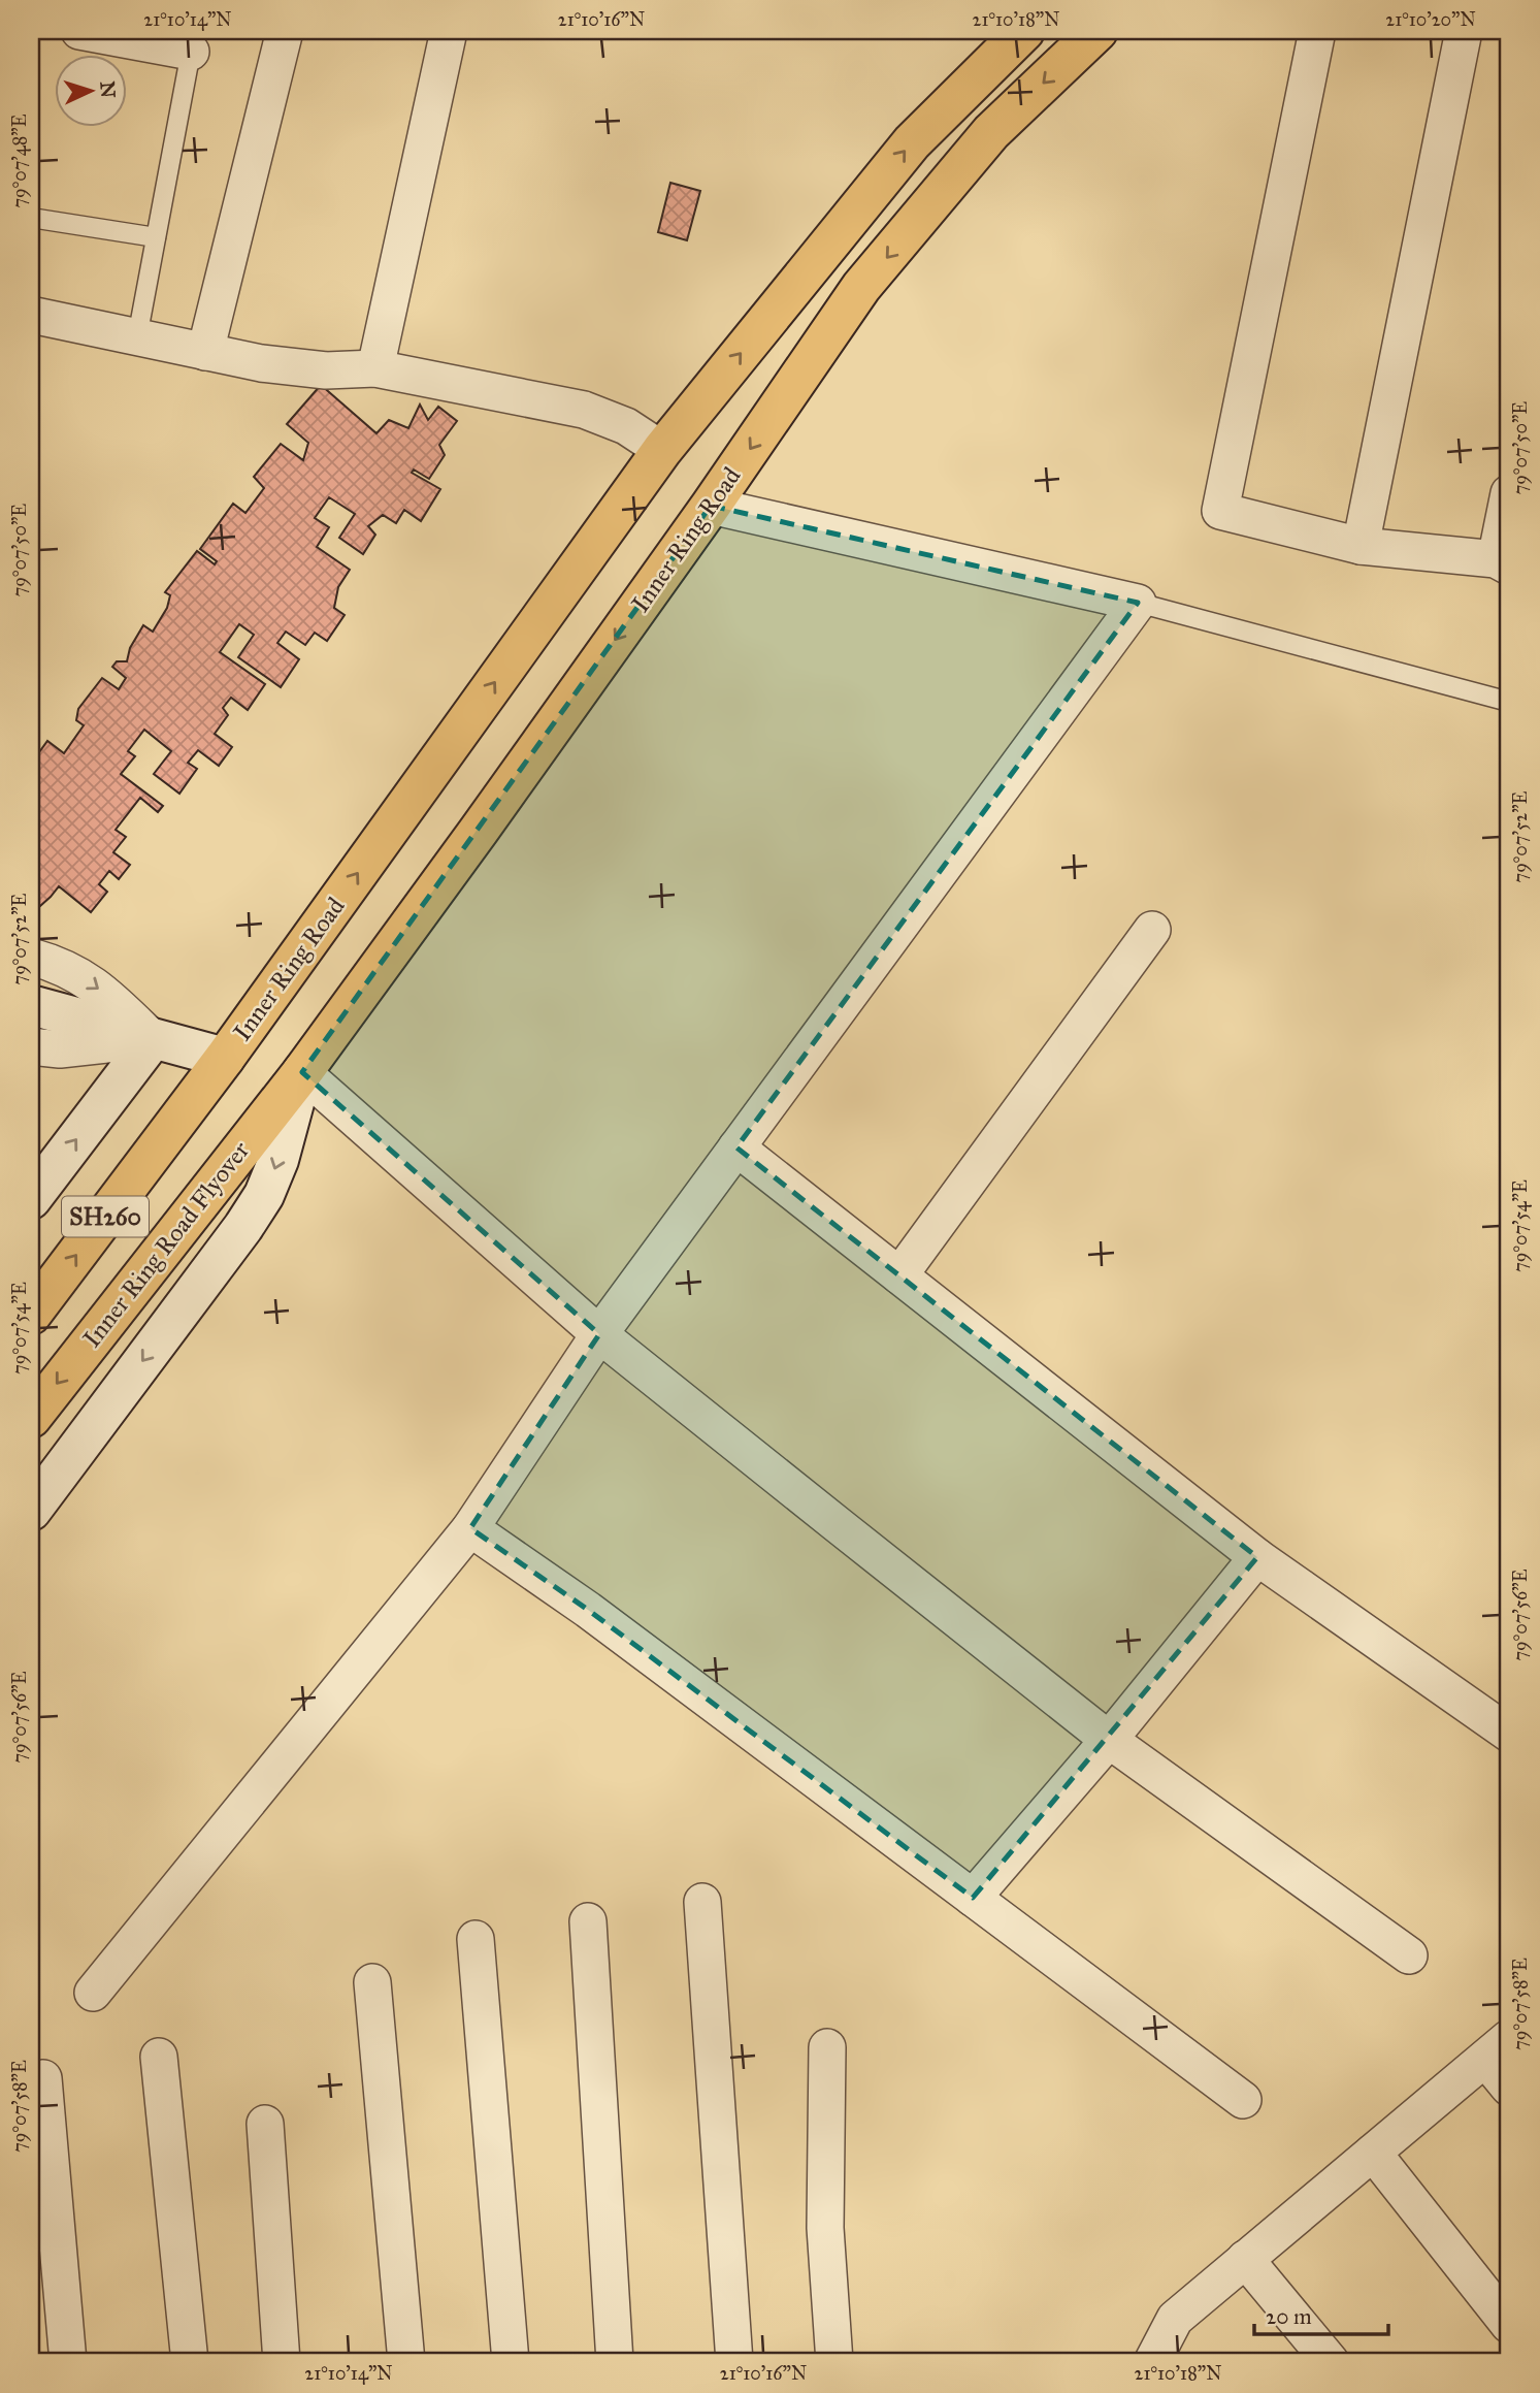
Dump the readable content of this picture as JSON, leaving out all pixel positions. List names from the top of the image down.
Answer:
{
  "streets": {
    "highway": ["Inner Ring Road", "SH260", "Inner Ring Road Flyover"]
  },
  "crossings": [
    ["Inner Ring Road", "SH260"],
    ["Inner Ring Road", "Inner Ring Road Flyover"]
  ],
  "scale_bar": "20 m",
  "north": "right",
  "coordinates": [
    "21°10'14\"N",
    "21°10'16\"N",
    "21°10'18\"N",
    "21°10'20\"N",
    "79°07'48\"E",
    "79°07'50\"E",
    "79°07'52\"E",
    "79°07'54\"E",
    "79°07'56\"E",
    "79°07'58\"E"
  ]
}
